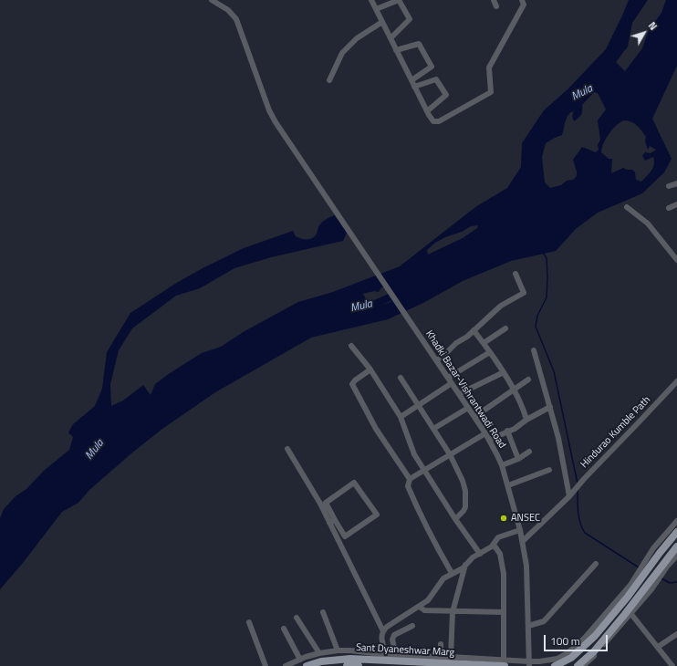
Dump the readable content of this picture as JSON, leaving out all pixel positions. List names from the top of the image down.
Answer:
{
  "streets": {
    "main road": ["Sant Dyaneshwar Marg"],
    "street": ["Khadki Bazar-Vishrantwadi Road", "Hindurao Kumble Path"]
  },
  "crossings": [
    ["Khadki Bazar-Vishrantwadi Road", "Hindurao Kumble Path"]
  ],
  "water": ["Mula"],
  "places": ["ANSEC"],
  "scale_bar": "100 m",
  "north": "top right"
}
